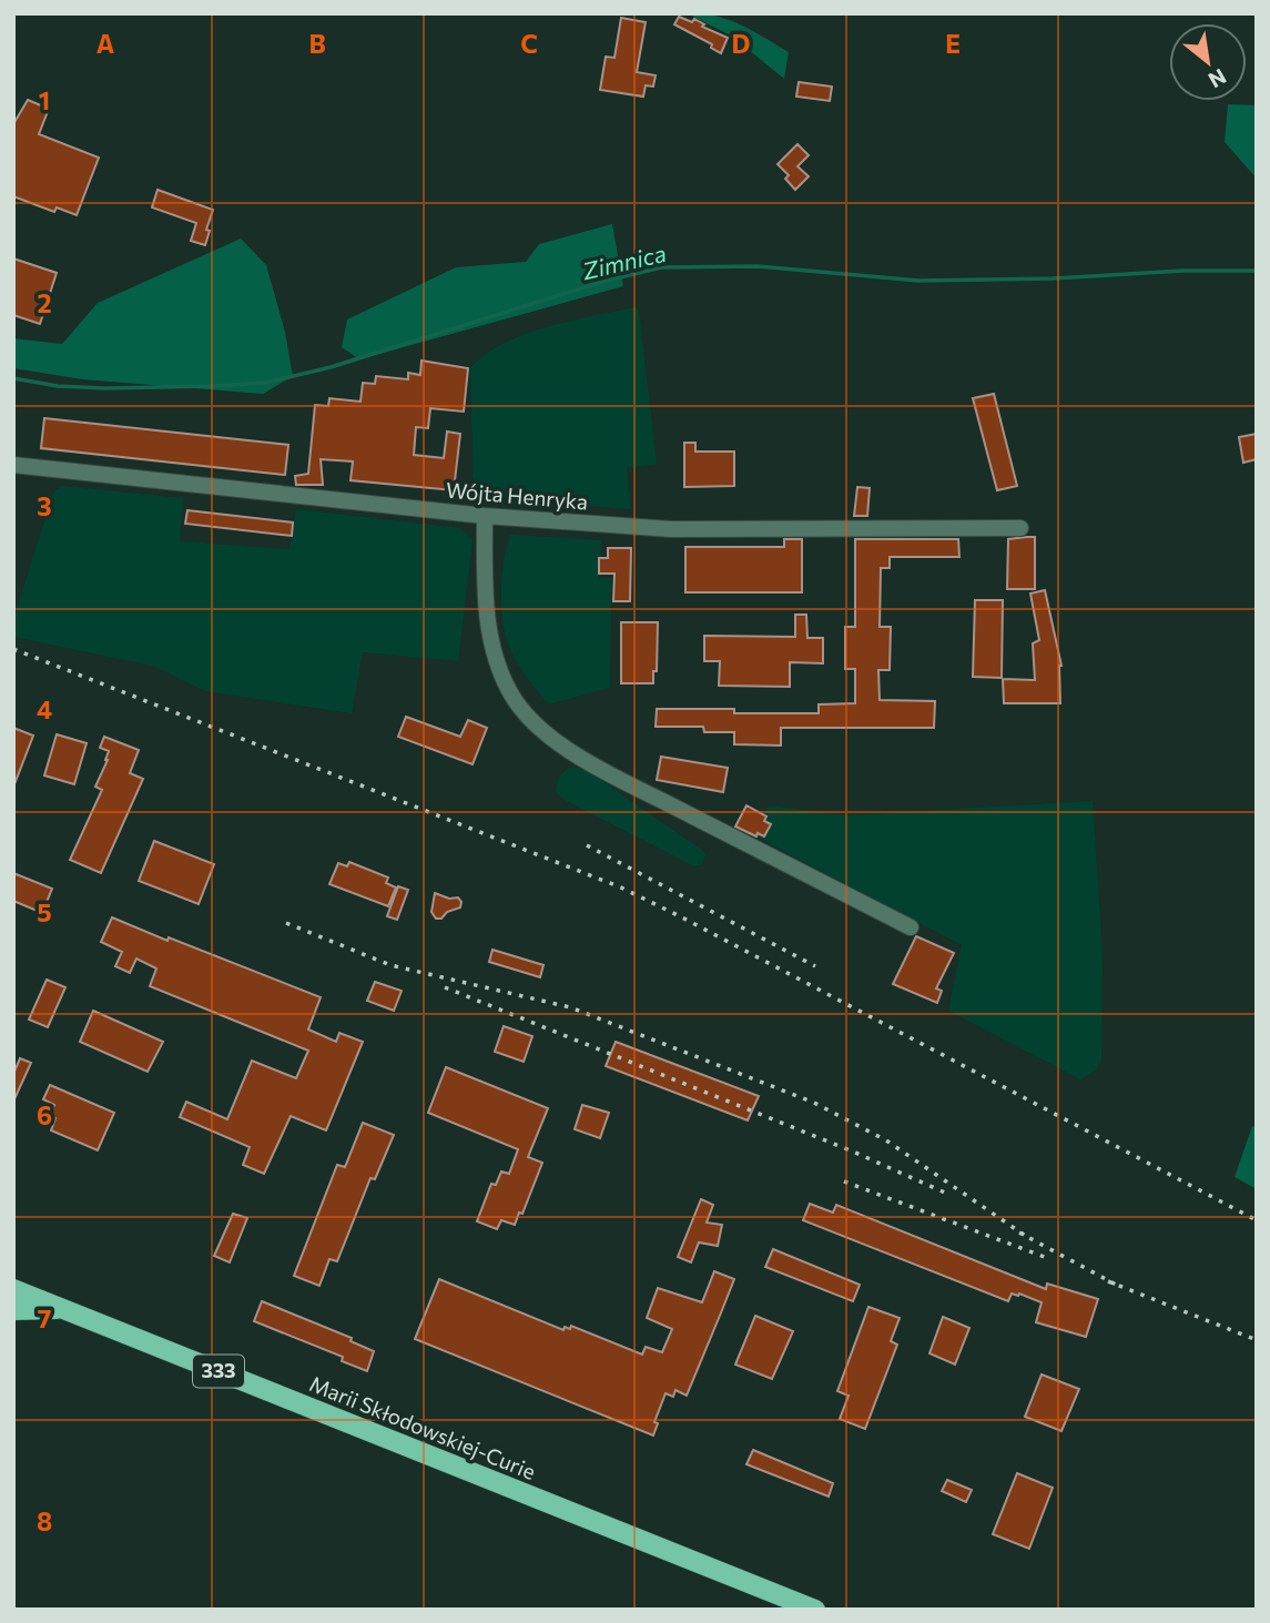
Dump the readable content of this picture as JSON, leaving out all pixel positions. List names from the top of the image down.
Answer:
{
  "streets": {
    "main road": ["333", "Marii Skłodowskiej-Curie"],
    "street": ["Wójta Henryka"]
  },
  "water": ["Zimnica"],
  "north": "bottom right",
  "grid": {
    "columns": [
      "A",
      "B",
      "C",
      "D",
      "E"
    ],
    "rows": [
      "1",
      "2",
      "3",
      "4",
      "5",
      "6",
      "7",
      "8"
    ]
  }
}
